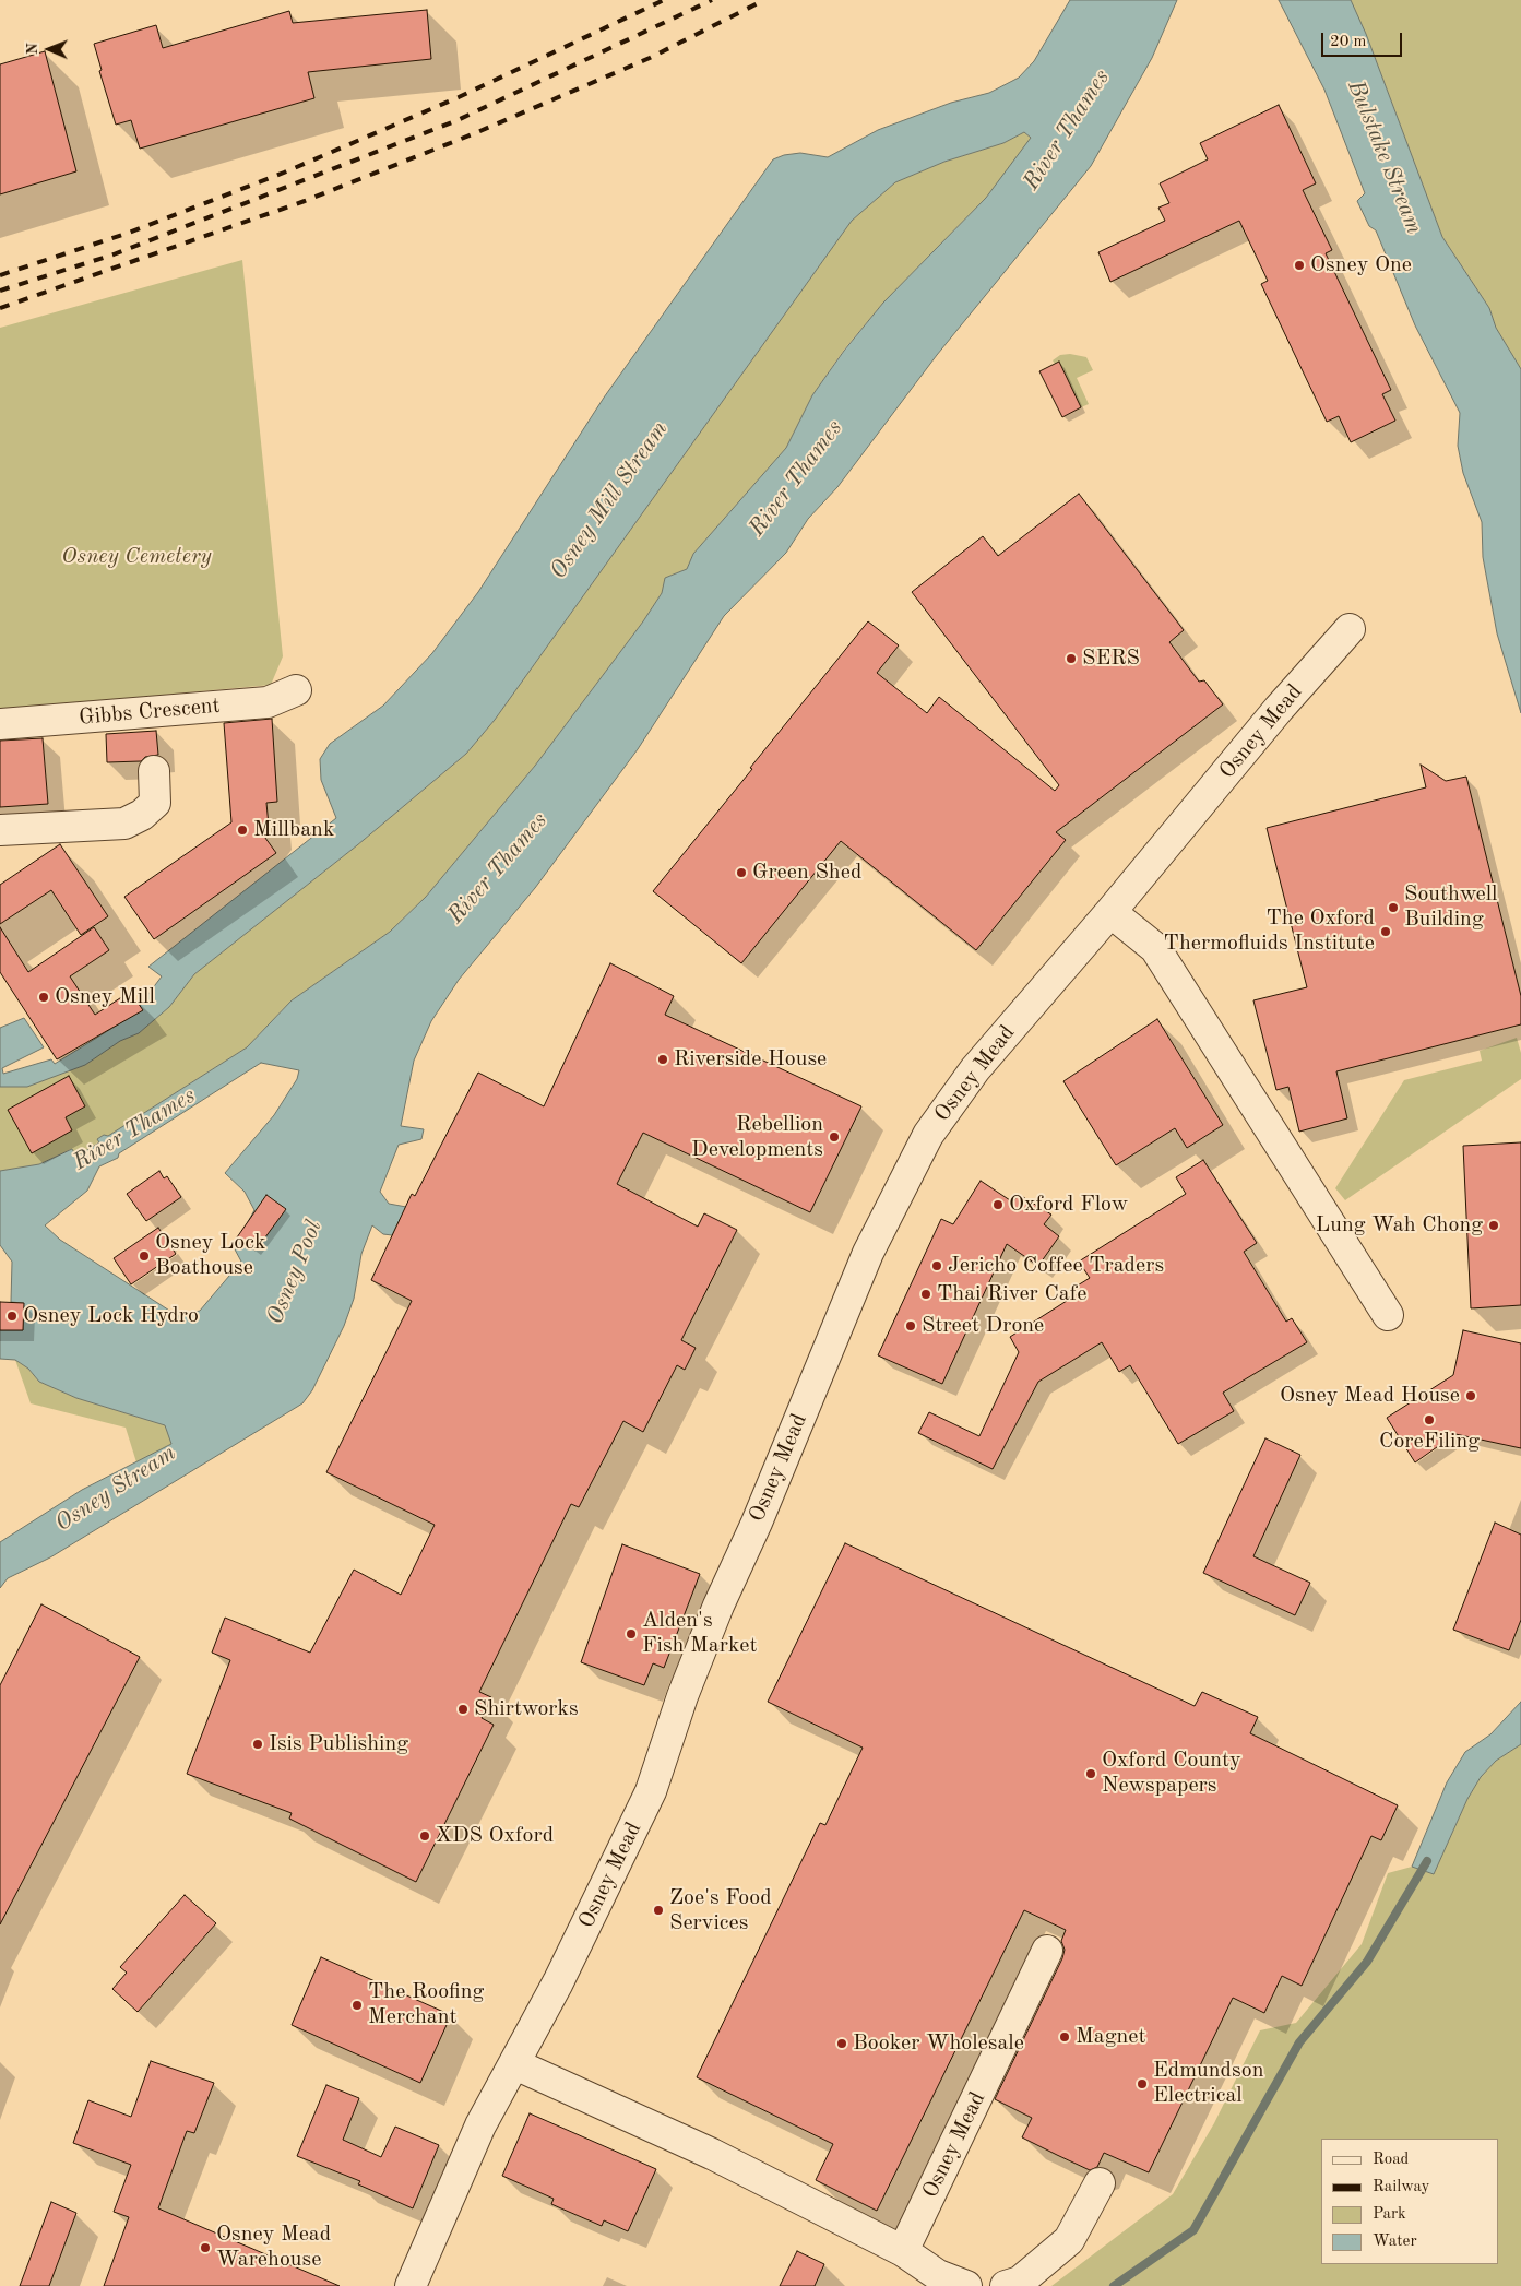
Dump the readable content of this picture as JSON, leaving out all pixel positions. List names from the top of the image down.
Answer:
{
  "streets": {
    "street": ["Gibbs Crescent", "Osney Mead"]
  },
  "water": [
    "River Thames",
    "Bulstake Stream",
    "Osney Mill Stream",
    "Osney Pool",
    "Osney Stream"
  ],
  "parks": ["Osney Cemetery"],
  "places": [
    "Osney One",
    "SERS",
    "Millbank",
    "Green Shed",
    "Southwell Building",
    "The Oxford Thermofluids Institute",
    "Osney Mill",
    "Riverside House",
    "Rebellion Developments",
    "Oxford Flow",
    "Lung Wah Chong",
    "Osney Lock Boathouse",
    "Jericho Coffee Traders",
    "Thai River Cafe",
    "Osney Lock Hydro",
    "Street Drone",
    "Osney Mead House",
    "CoreFiling",
    "Alden's Fish Market",
    "Shirtworks",
    "Isis Publishing",
    "Oxford County Newspapers",
    "XDS Oxford",
    "Zoe's Food Services",
    "The Roofing Merchant",
    "Magnet",
    "Booker Wholesale",
    "Edmundson Electrical",
    "Osney Mead Warehouse"
  ],
  "legend": [
    "Road",
    "Railway",
    "Park",
    "Water"
  ],
  "scale_bar": "20 m",
  "north": "left"
}
